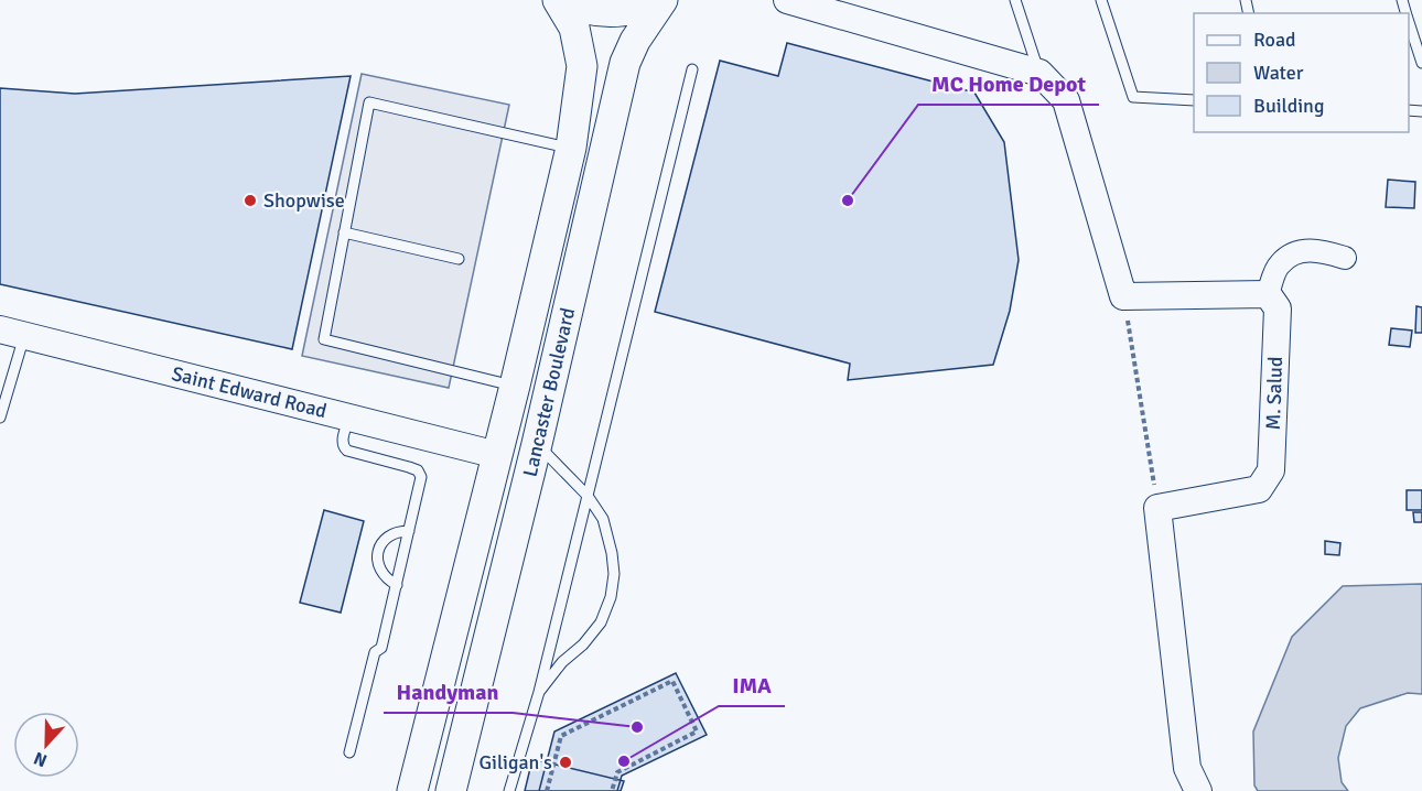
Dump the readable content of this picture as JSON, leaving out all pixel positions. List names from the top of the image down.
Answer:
{
  "streets": {
    "main road": ["Lancaster Boulevard"],
    "street": ["Saint Edward Road", "M. Salud"]
  },
  "crossings": [
    ["Saint Edward Road", "Lancaster Boulevard"]
  ],
  "places": [
    "Shopwise",
    "MC Home Depot",
    "Handyman",
    "IMA",
    "Giligan's"
  ],
  "legend": ["Road", "Water", "Building"],
  "north": "bottom"
}
